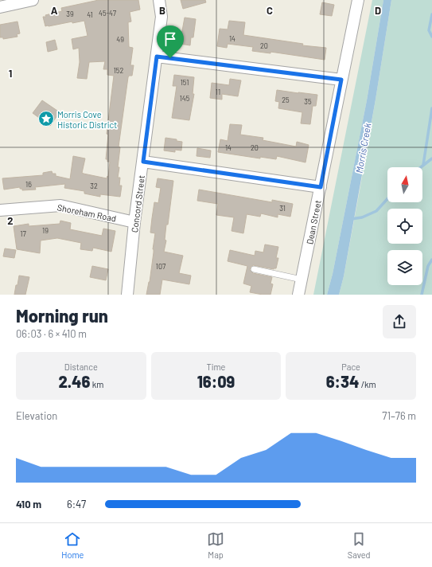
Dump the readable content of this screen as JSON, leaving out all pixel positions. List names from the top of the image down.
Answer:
{
  "streets": {
    "street": ["Concord Street", "Shoreham Road", "Dean Street"]
  },
  "crossings": [
    ["Concord Street", "Shoreham Road"]
  ],
  "water": ["Morris Creek"],
  "places": {
    "place": ["Morris Cove Historic District"]
  },
  "house_numbers": [
    "45-47",
    "39",
    "41",
    "14",
    "49",
    "20",
    "152",
    "151",
    "11",
    "145",
    "25",
    "35",
    "14",
    "20",
    "16",
    "32",
    "31",
    "19",
    "17",
    "107"
  ],
  "north": "top",
  "page": {
    "heading": ["Morning run", "06:03 · 6 × 410 m"],
    "stats": [
      ["Distance", "2.46 km"],
      ["Time", "16:09"],
      ["Pace", "6:34 /km"]
    ],
    "chart": ["Elevation", "71–76 m"],
    "list": [
      {
        "name": "410 m",
        "note": "6:47"
      }
    ],
    "tabs": ["Home", "Map", "Saved"]
  },
  "grid": {
    "columns": [
      "A",
      "B",
      "C",
      "D"
    ],
    "rows": ["1", "2"]
  }
}
